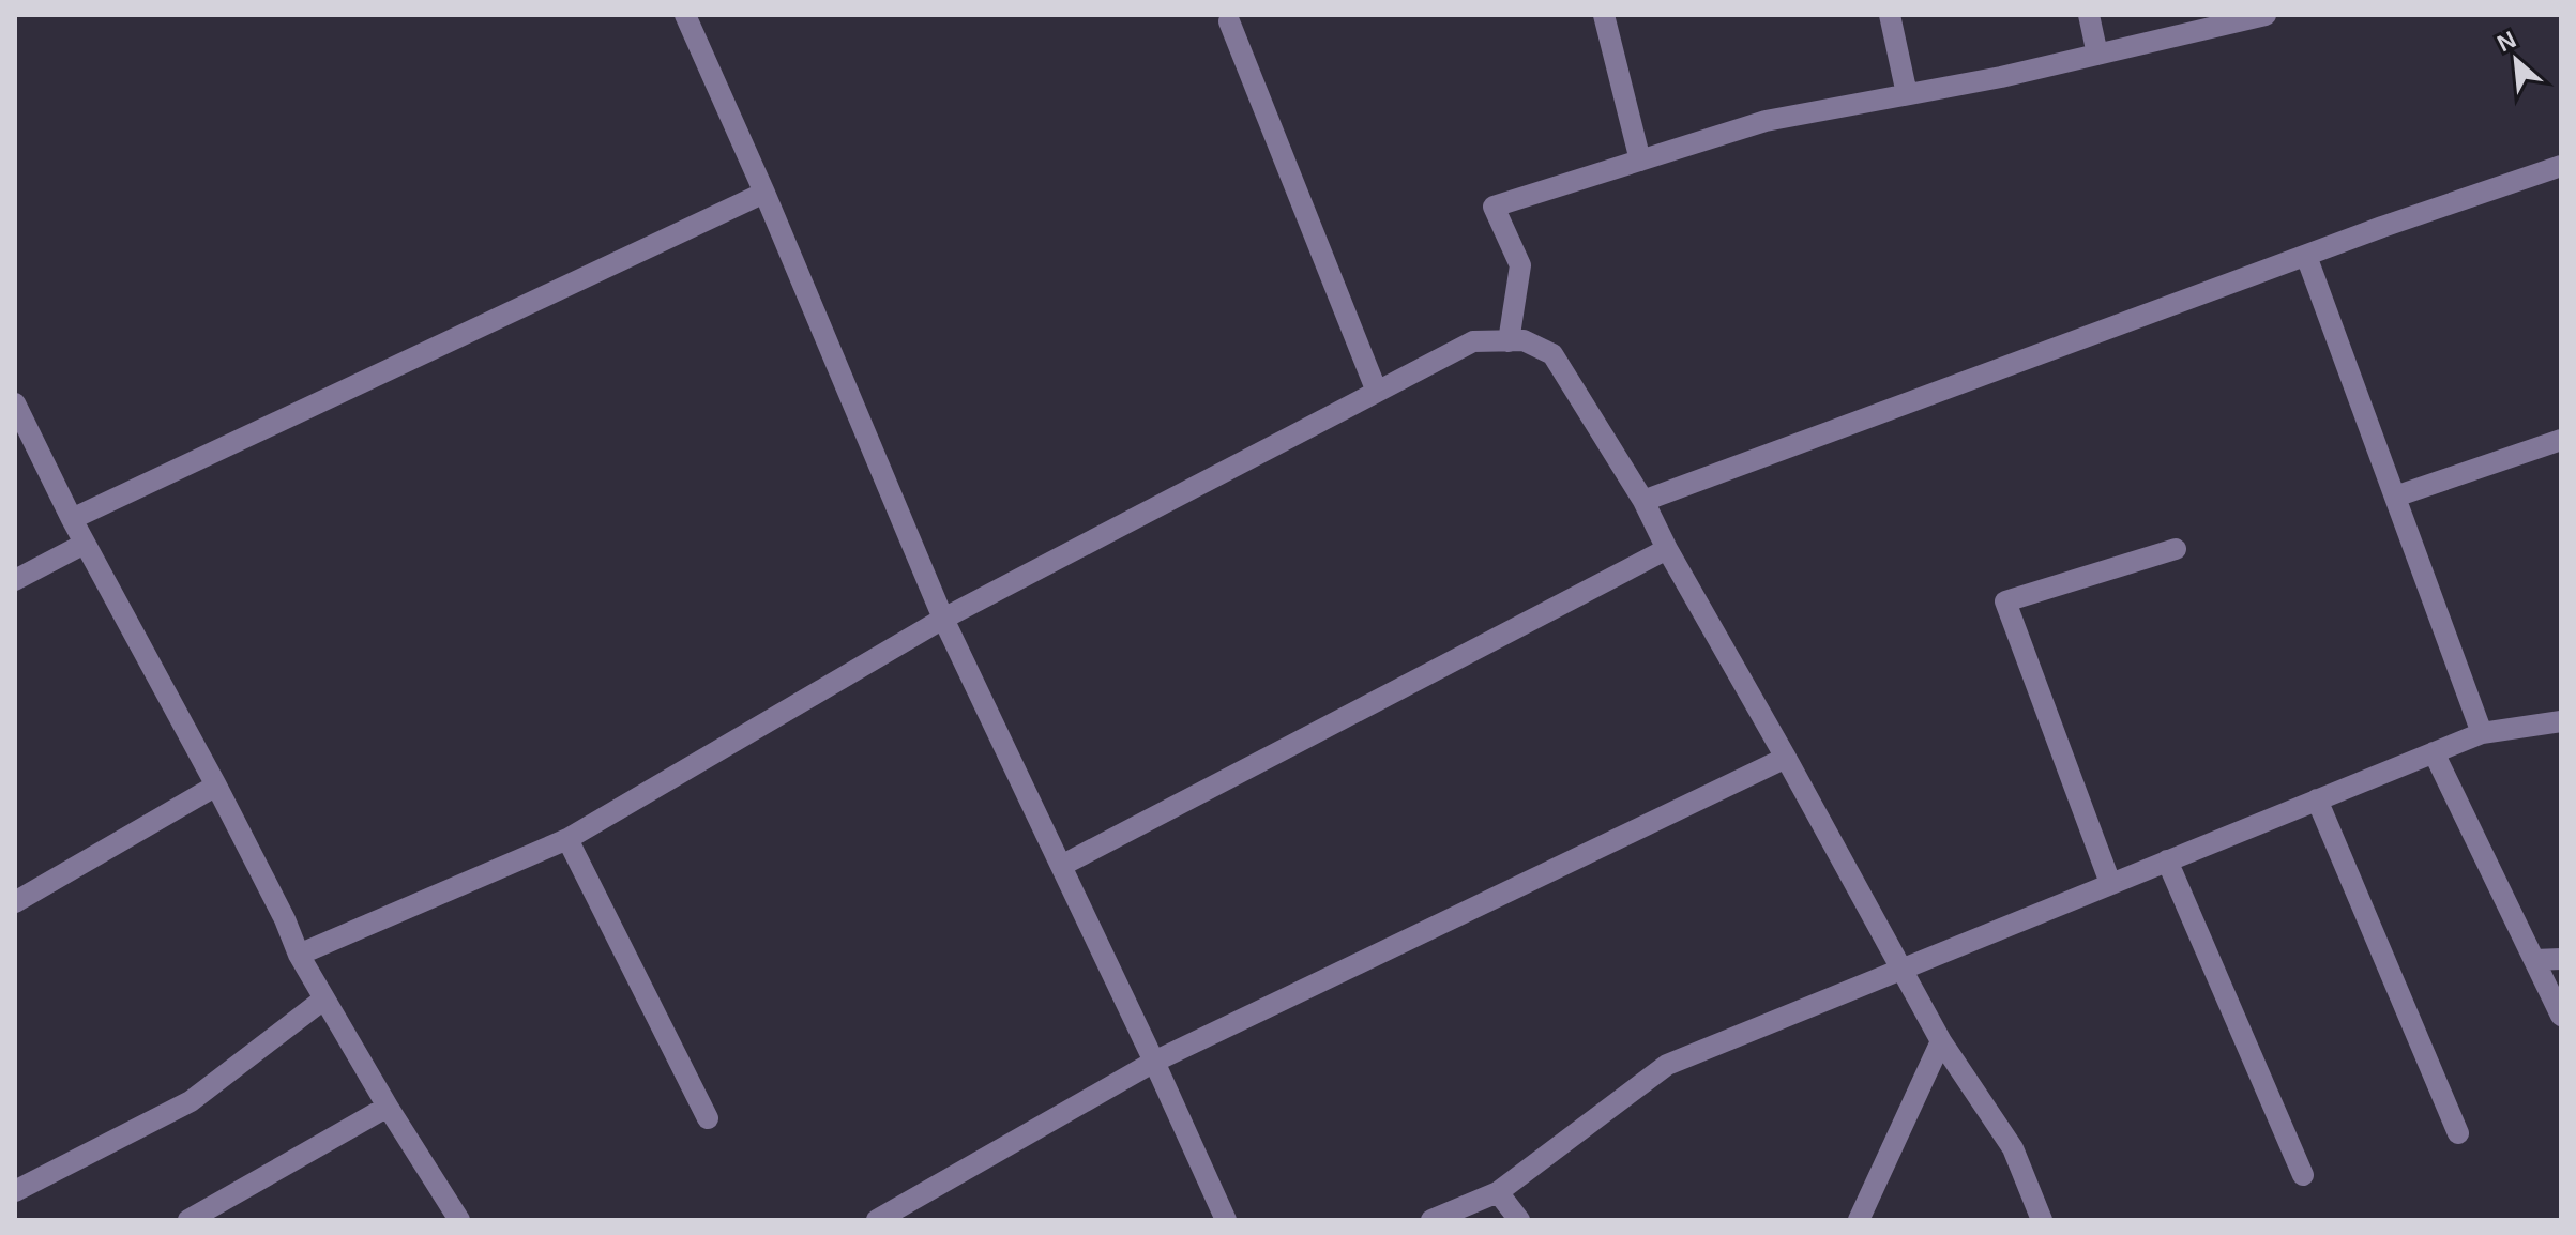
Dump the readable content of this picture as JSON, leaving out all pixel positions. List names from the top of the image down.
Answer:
{
  "north": "top left"
}
